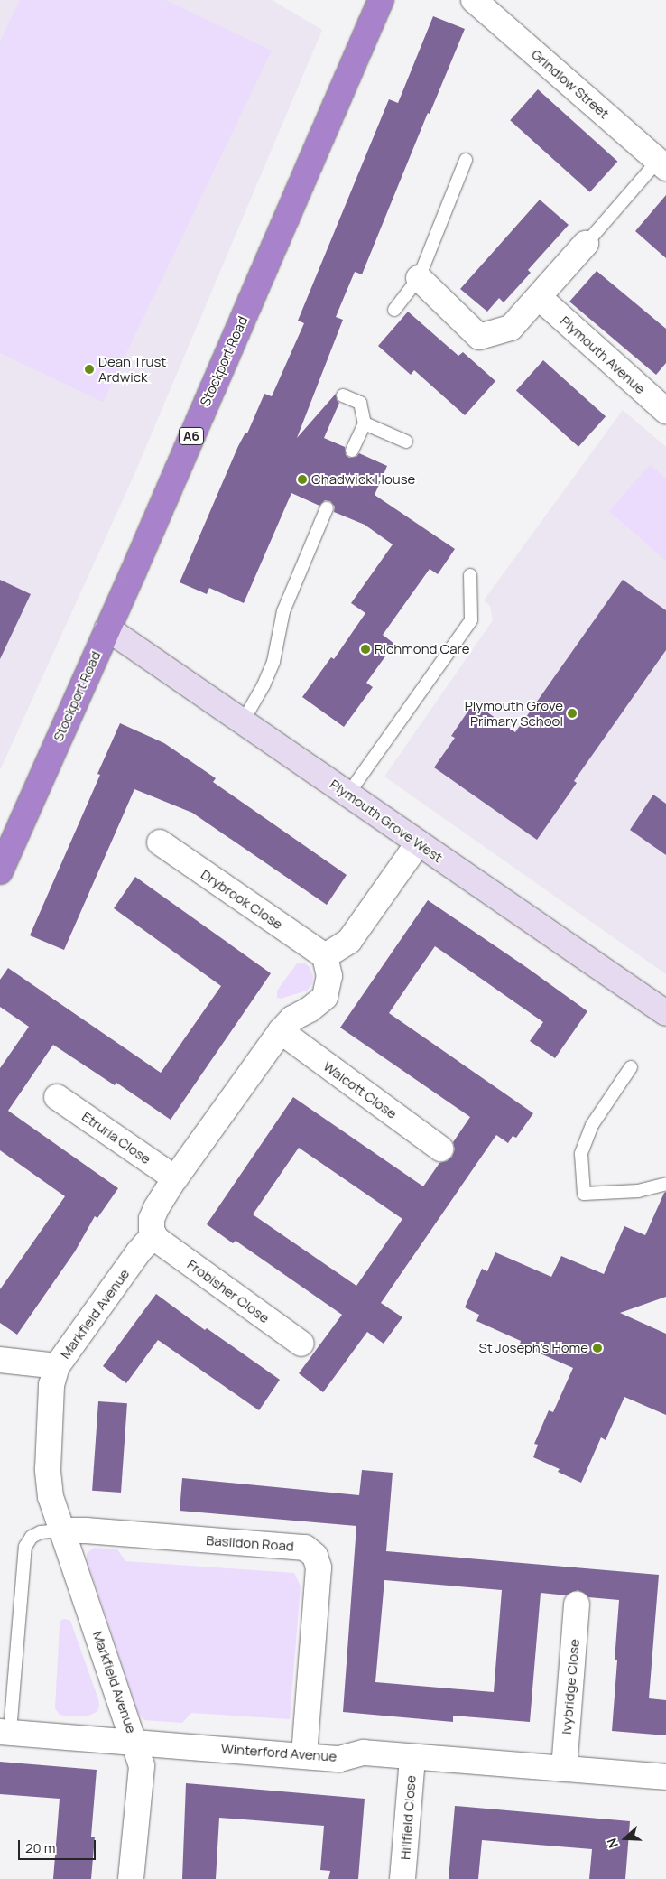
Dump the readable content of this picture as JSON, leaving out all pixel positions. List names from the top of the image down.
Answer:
{
  "streets": {
    "highway": ["Stockport Road", "A6"],
    "street": [
      "Grindlow Street",
      "Plymouth Avenue",
      "Plymouth Grove West",
      "Drybrook Close",
      "Walcott Close",
      "Etruria Close",
      "Frobisher Close",
      "Markfield Avenue",
      "Basildon Road",
      "Ivybridge Close",
      "Winterford Avenue",
      "Hillfield Close"
    ]
  },
  "crossings": [
    ["Stockport Road", "Plymouth Grove West"],
    ["Frobisher Close", "Markfield Avenue"],
    ["Markfield Avenue", "Basildon Road"],
    ["Markfield Avenue", "Winterford Avenue"],
    ["Basildon Road", "Winterford Avenue"],
    ["Ivybridge Close", "Winterford Avenue"],
    ["Winterford Avenue", "Hillfield Close"]
  ],
  "places": [
    "Dean Trust Ardwick",
    "Chadwick House",
    "Richmond Care",
    "Plymouth Grove Primary School",
    "St Joseph's Home"
  ],
  "scale_bar": "20 m",
  "north": "left"
}
